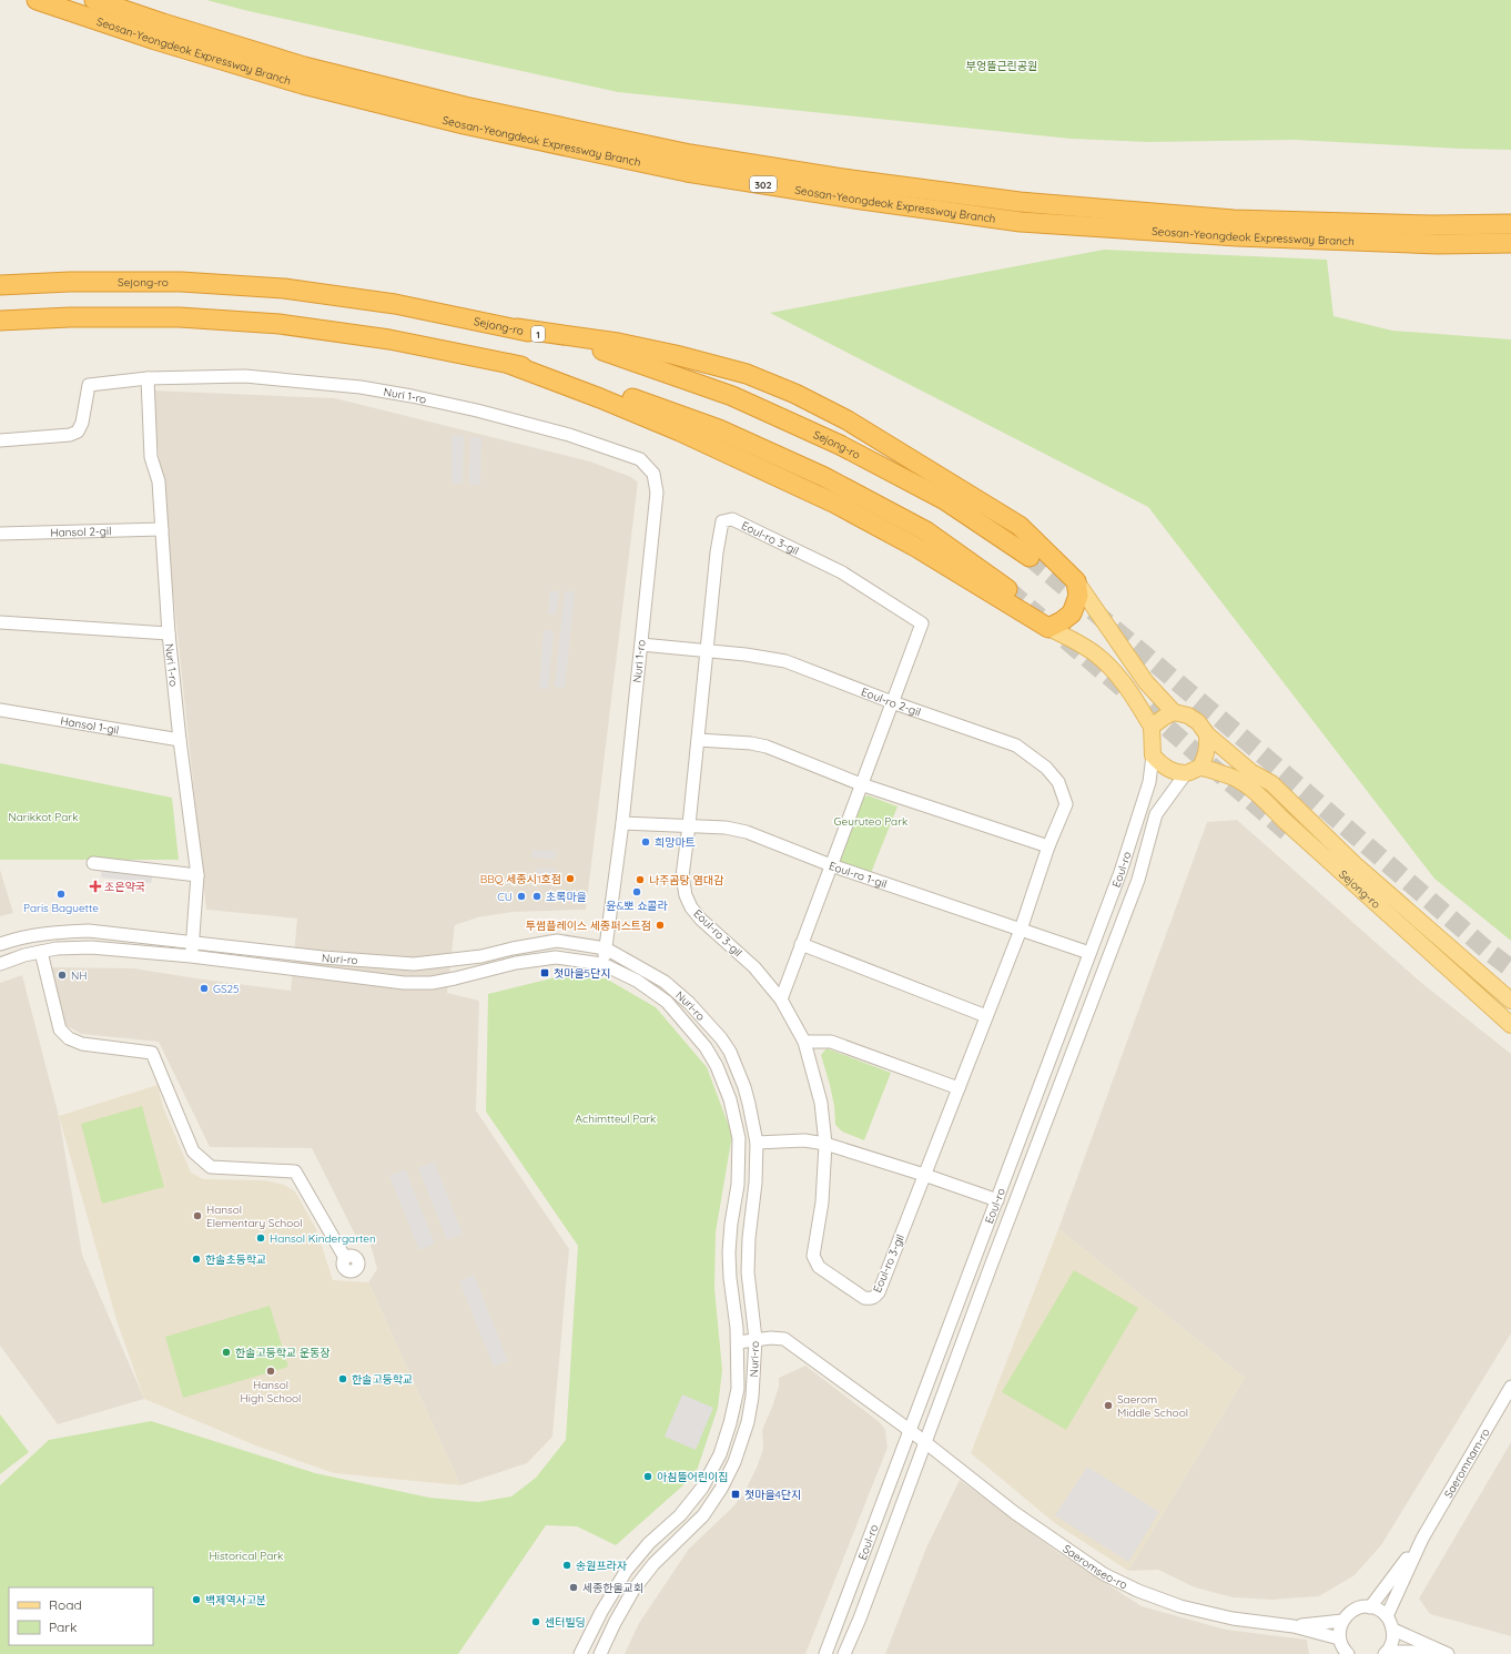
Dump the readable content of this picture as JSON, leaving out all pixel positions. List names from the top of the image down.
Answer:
{
  "streets": {
    "highway": [
      "Seosan-Yeongdeok Expressway Branch",
      "302",
      "Sejong-ro",
      "1"
    ],
    "street": [
      "Nuri 1-ro",
      "Hansol 2-gil",
      "Eoul-ro 3-gil",
      "Eoul-ro 2-gil",
      "Hansol 1-gil",
      "Eoul-ro",
      "Eoul-ro 1-gil",
      "Nuri-ro",
      "Saeromnam-ro",
      "Saeromseo-ro"
    ]
  },
  "crossings": [
    ["Sejong-ro", "Eoul-ro"],
    ["Nuri 1-ro", "Hansol 2-gil"],
    ["Nuri 1-ro", "Eoul-ro 2-gil"],
    ["Nuri 1-ro", "Hansol 1-gil"],
    ["Nuri 1-ro", "Eoul-ro 1-gil"],
    ["Nuri 1-ro", "Nuri-ro"],
    ["Eoul-ro 3-gil", "Eoul-ro 2-gil"],
    ["Eoul-ro 3-gil", "Eoul-ro 1-gil"],
    ["Eoul-ro 2-gil", "Eoul-ro 1-gil"],
    ["Eoul-ro", "Eoul-ro 1-gil"],
    ["Eoul-ro", "Saeromseo-ro"],
    ["Nuri-ro", "Saeromseo-ro"]
  ],
  "parks": [
    "부엉뜰근린공원",
    "Narikkot Park",
    "Geuruteo Park",
    "Achimtteul Park",
    "Historical Park"
  ],
  "places": {
    "other": [
      "희망마트",
      "BBQ 세종시1호점",
      "나주곰탕 염대감",
      "윤&뽀 쇼콜라",
      "Paris Baguette",
      "CU",
      "초록마을",
      "투썸플레이스 세종퍼스트점",
      "NH",
      "GS25",
      "Hansol Elementary School",
      "Hansol Kindergarten",
      "한솔초등학교",
      "한솔고등학교 운동장",
      "Hansol High School",
      "한솔고등학교",
      "Saerom Middle School",
      "아침뜰어린이집",
      "송원프라자",
      "세종한울교회",
      "백제역사고분",
      "센터빌딩"
    ],
    "health": ["조은약국"],
    "transit": ["첫마을5단지", "첫마을4단지"]
  },
  "legend": ["Road", "Park"]
}
